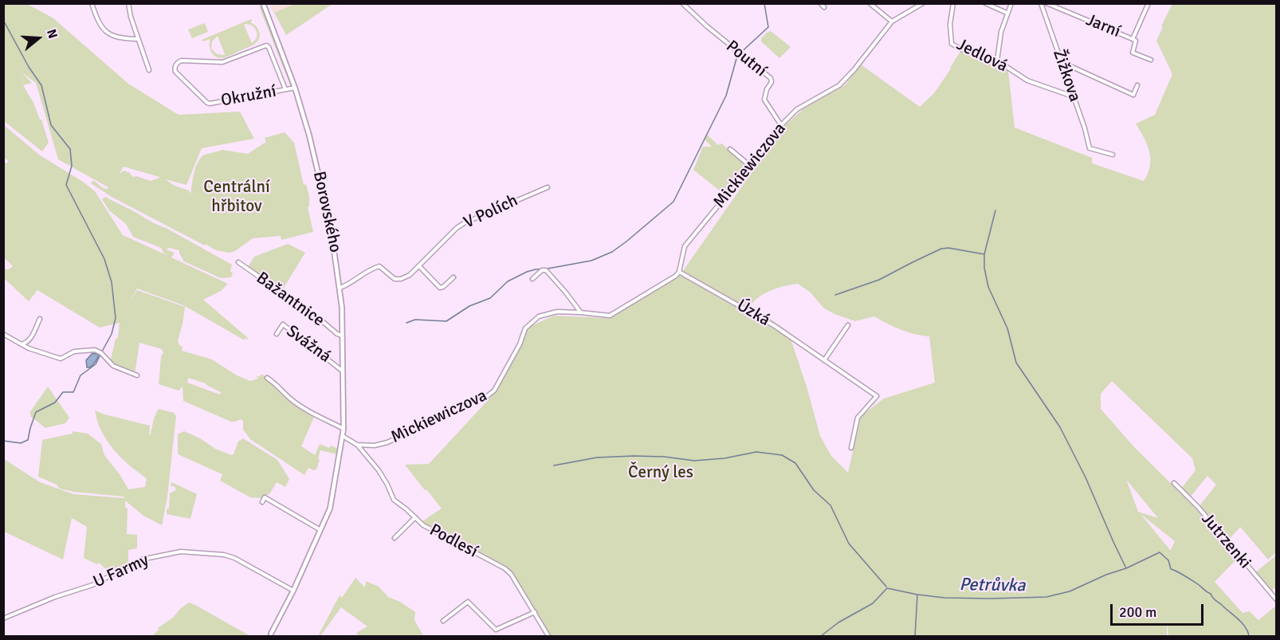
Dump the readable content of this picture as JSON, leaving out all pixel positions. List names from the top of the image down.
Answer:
{
  "streets": {
    "main road": ["Borovského"],
    "street": [
      "Jarní",
      "Jedlová",
      "Poutní",
      "Žižkova",
      "Okružní",
      "Mickiewiczova",
      "V Polích",
      "Bažantnice",
      "Úzká",
      "Svážná",
      "Podlesí",
      "Jutrzenki",
      "U Farmy"
    ]
  },
  "crossings": [
    ["Jedlová", "Žižkova"],
    ["Poutní", "Mickiewiczova"],
    ["Okružní", "Borovského"],
    ["Mickiewiczova", "Úzká"],
    ["Mickiewiczova", "Podlesí"],
    ["Borovského", "V Polích"],
    ["Borovského", "Bažantnice"],
    ["Borovského", "Svážná"],
    ["Borovského", "U Farmy"]
  ],
  "water": ["Petrůvka"],
  "parks": ["Centrální hřbitov", "Černý les"],
  "scale_bar": "200 m",
  "north": "right"
}
